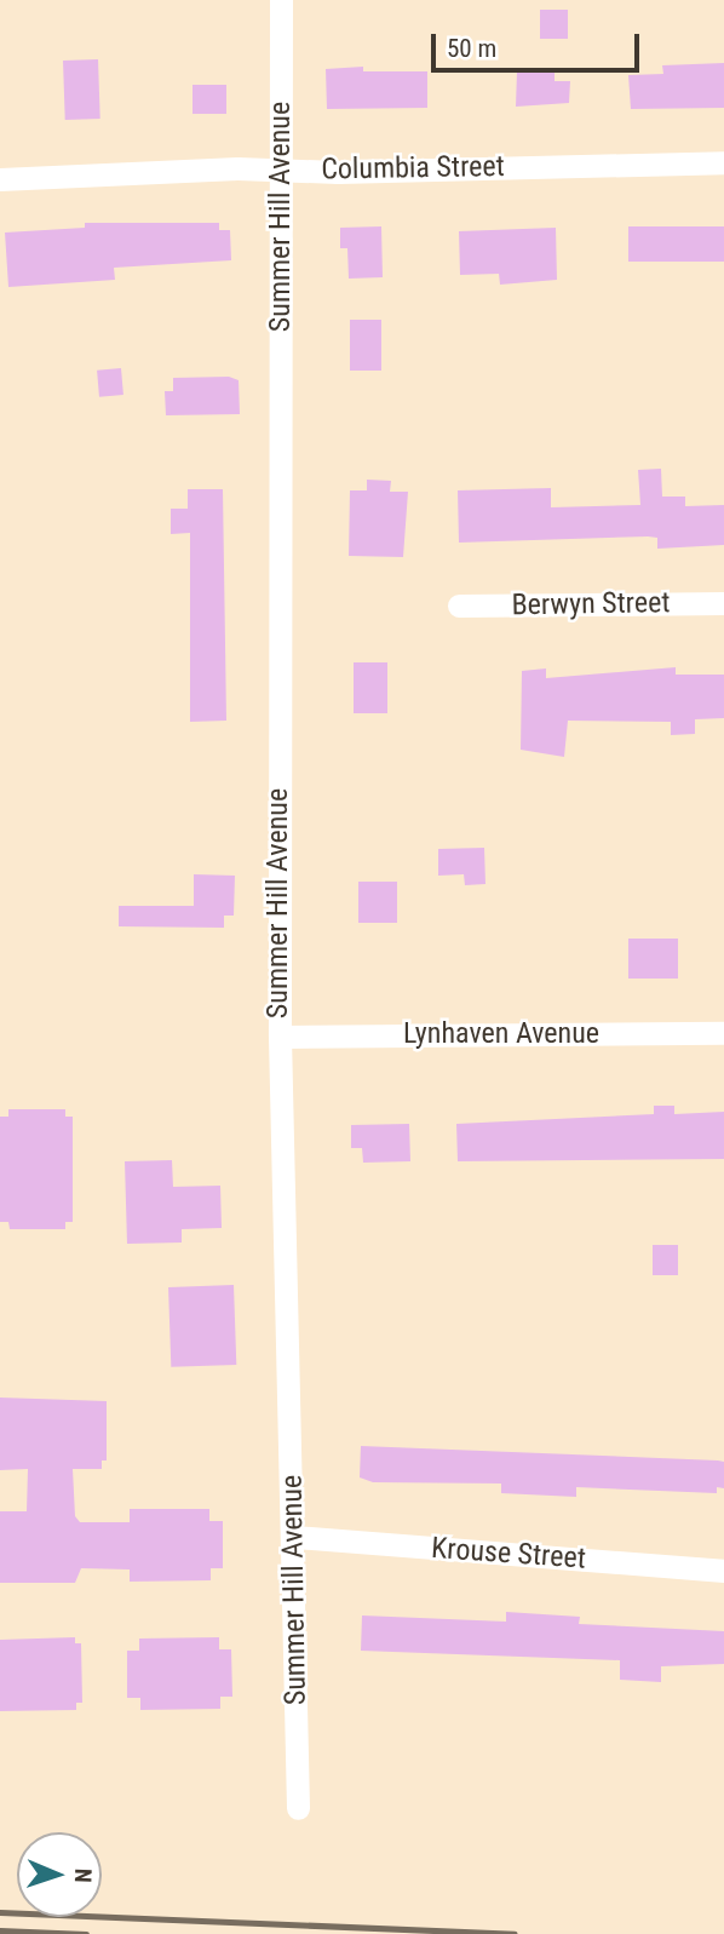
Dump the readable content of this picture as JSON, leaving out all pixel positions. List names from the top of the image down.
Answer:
{
  "streets": {
    "street": [
      "Columbia Street",
      "Summer Hill Avenue",
      "Berwyn Street",
      "Lynhaven Avenue",
      "Krouse Street"
    ]
  },
  "crossings": [
    ["Columbia Street", "Summer Hill Avenue"],
    ["Summer Hill Avenue", "Lynhaven Avenue"],
    ["Summer Hill Avenue", "Krouse Street"]
  ],
  "scale_bar": "50 m",
  "north": "right"
}
